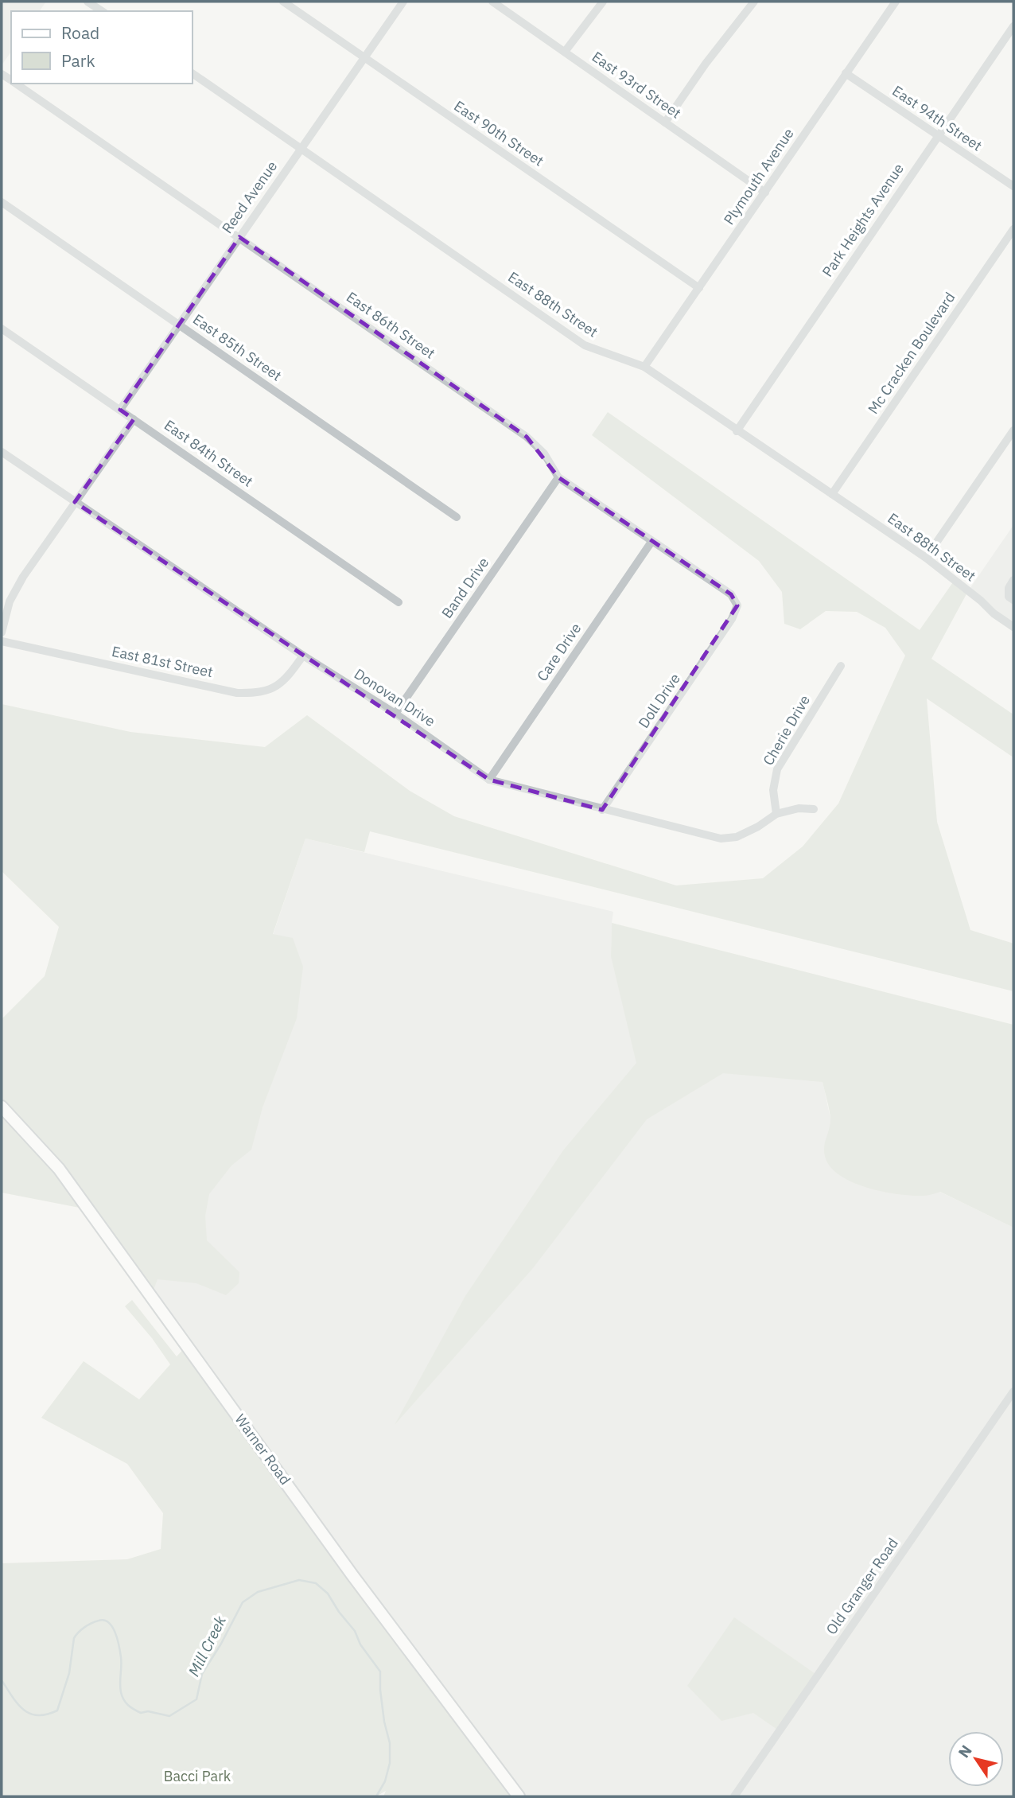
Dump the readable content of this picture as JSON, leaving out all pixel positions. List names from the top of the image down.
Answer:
{
  "streets": {
    "main road": ["Warner Road"],
    "street": [
      "East 93rd Street",
      "East 94th Street",
      "East 90th Street",
      "Plymouth Avenue",
      "Reed Avenue",
      "Park Heights Avenue",
      "East 88th Street",
      "East 86th Street",
      "East 85th Street",
      "Mc Cracken Boulevard",
      "East 84th Street",
      "Band Drive",
      "Care Drive",
      "East 81st Street",
      "Donovan Drive",
      "Doll Drive",
      "Cherie Drive",
      "Old Granger Road"
    ]
  },
  "crossings": [
    ["East 93rd Street", "Plymouth Avenue"],
    ["East 94th Street", "Plymouth Avenue"],
    ["East 94th Street", "Park Heights Avenue"],
    ["East 90th Street", "Plymouth Avenue"],
    ["East 90th Street", "Reed Avenue"],
    ["Plymouth Avenue", "East 88th Street"],
    ["Reed Avenue", "East 88th Street"],
    ["Reed Avenue", "East 86th Street"],
    ["Reed Avenue", "East 85th Street"],
    ["Reed Avenue", "East 84th Street"],
    ["Park Heights Avenue", "East 88th Street"],
    ["East 88th Street", "Mc Cracken Boulevard"],
    ["East 86th Street", "Band Drive"],
    ["East 86th Street", "Care Drive"],
    ["East 86th Street", "Doll Drive"],
    ["Band Drive", "Donovan Drive"],
    ["Care Drive", "Donovan Drive"],
    ["East 81st Street", "Donovan Drive"],
    ["Donovan Drive", "Doll Drive"],
    ["Donovan Drive", "Cherie Drive"]
  ],
  "water": ["Mill Creek"],
  "parks": ["Bacci Park"],
  "legend": ["Road", "Park"],
  "north": "top left"
}
